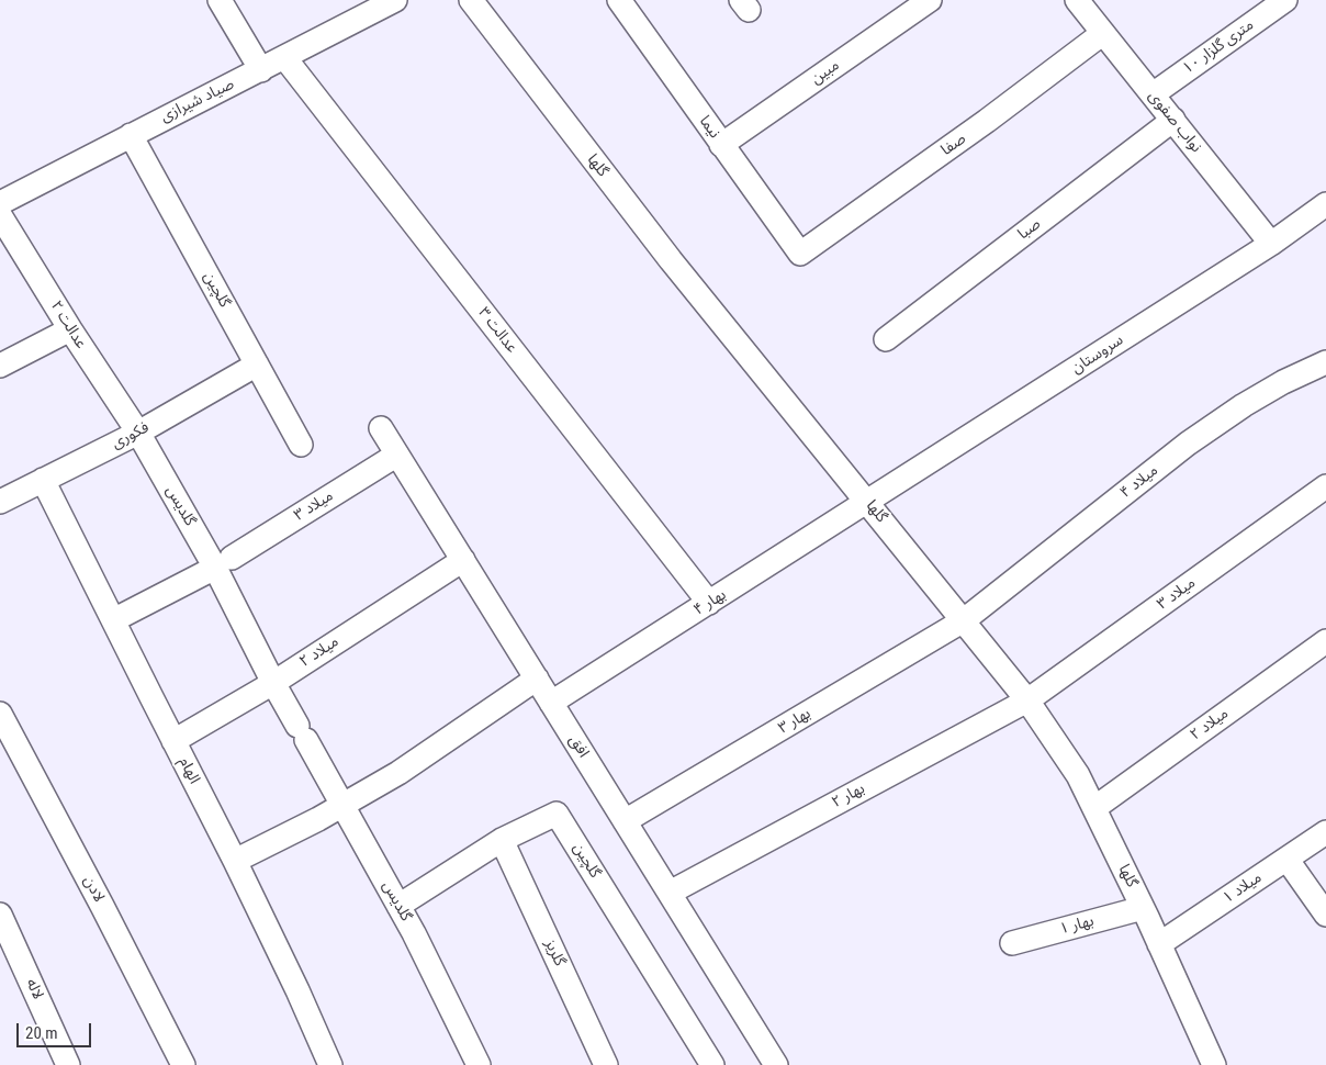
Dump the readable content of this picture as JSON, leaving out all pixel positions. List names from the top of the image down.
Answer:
{
  "streets": {
    "street": [
      "۱۰ متری گلزار",
      "مبین",
      "صیاد شیرازی",
      "نواب صفوی",
      "نیما",
      "صفا",
      "گلها",
      "صبا",
      "گلچین",
      "عدالت ۲",
      "عدالت ۳",
      "سروستان",
      "فکوری",
      "میلاد ۴",
      "گلدیس",
      "میلاد ۳",
      "بهار ۴",
      "میلاد ۲",
      "بهار ۳",
      "افق",
      "الهام",
      "بهار ۲",
      "میلاد ۱",
      "لادن",
      "بهار ۱",
      "گلریز",
      "لاله"
    ]
  },
  "crossings": [
    ["۱۰ متری گلزار", "نواب صفوی"],
    ["مبین", "نیما"],
    ["صیاد شیرازی", "گلچین"],
    ["صیاد شیرازی", "عدالت ۳"],
    ["نواب صفوی", "صفا"],
    ["نواب صفوی", "صبا"],
    ["نواب صفوی", "سروستان"],
    ["نیما", "صفا"],
    ["گلها", "سروستان"],
    ["گلها", "میلاد ۴"],
    ["گلها", "میلاد ۳"],
    ["گلها", "بهار ۴"],
    ["گلها", "میلاد ۲"],
    ["گلها", "بهار ۳"],
    ["گلها", "بهار ۲"],
    ["گلها", "میلاد ۱"],
    ["گلها", "بهار ۱"],
    ["گلچین", "فکوری"],
    ["گلچین", "گلدیس"],
    ["گلچین", "گلریز"],
    ["عدالت ۲", "فکوری"],
    ["عدالت ۲", "گلدیس"],
    ["عدالت ۳", "بهار ۴"],
    ["سروستان", "بهار ۴"],
    ["فکوری", "گلدیس"],
    ["فکوری", "الهام"],
    ["میلاد ۴", "بهار ۳"],
    ["گلدیس", "میلاد ۳"],
    ["گلدیس", "میلاد ۲"],
    ["میلاد ۳", "افق"],
    ["میلاد ۳", "الهام"],
    ["میلاد ۳", "بهار ۲"],
    ["بهار ۴", "افق"],
    ["میلاد ۲", "افق"],
    ["میلاد ۲", "الهام"],
    ["بهار ۳", "افق"],
    ["افق", "بهار ۲"]
  ],
  "scale_bar": "20 m"
}
